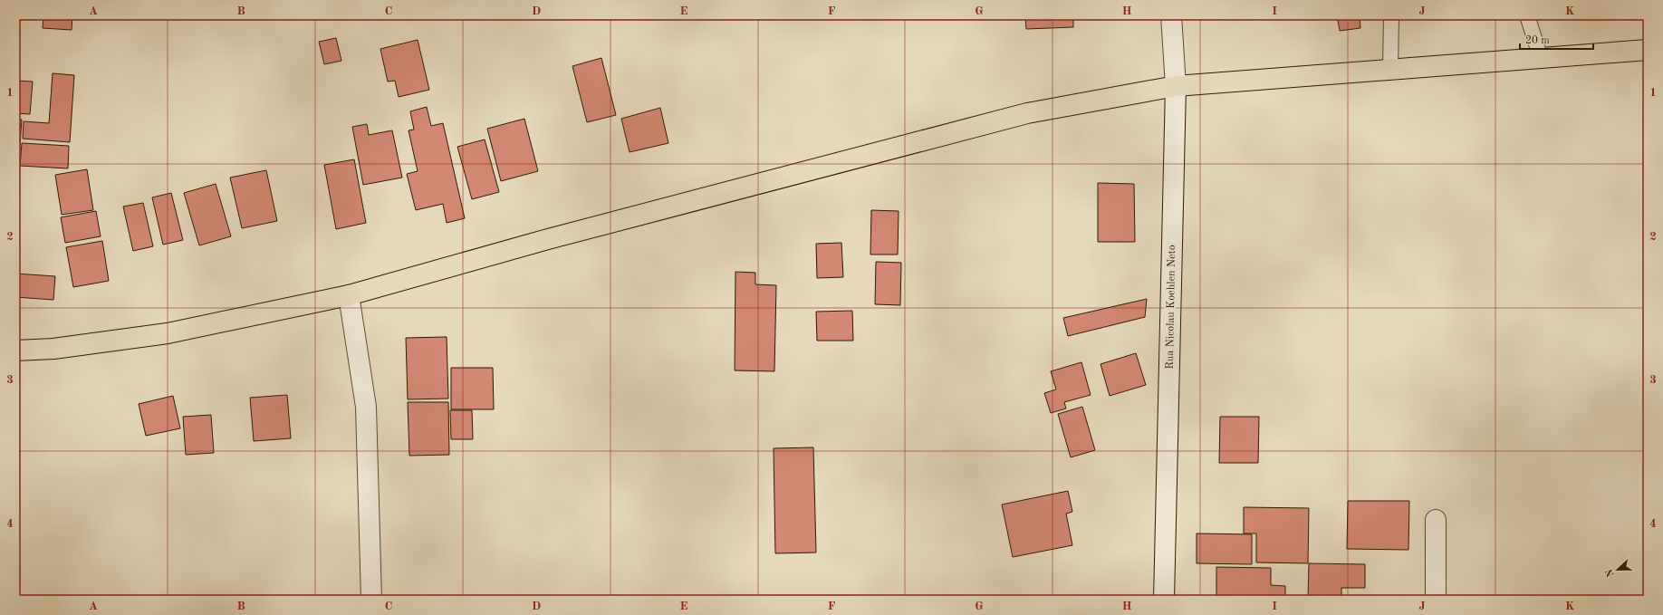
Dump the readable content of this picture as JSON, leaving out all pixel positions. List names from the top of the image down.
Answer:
{
  "streets": {
    "main road": ["Rua Nicolau Koehlen Neto"]
  },
  "scale_bar": "20 m",
  "north": "left",
  "grid": {
    "columns": [
      "A",
      "B",
      "C",
      "D",
      "E",
      "F",
      "G",
      "H",
      "I",
      "J",
      "K"
    ],
    "rows": [
      "1",
      "2",
      "3",
      "4"
    ]
  }
}
